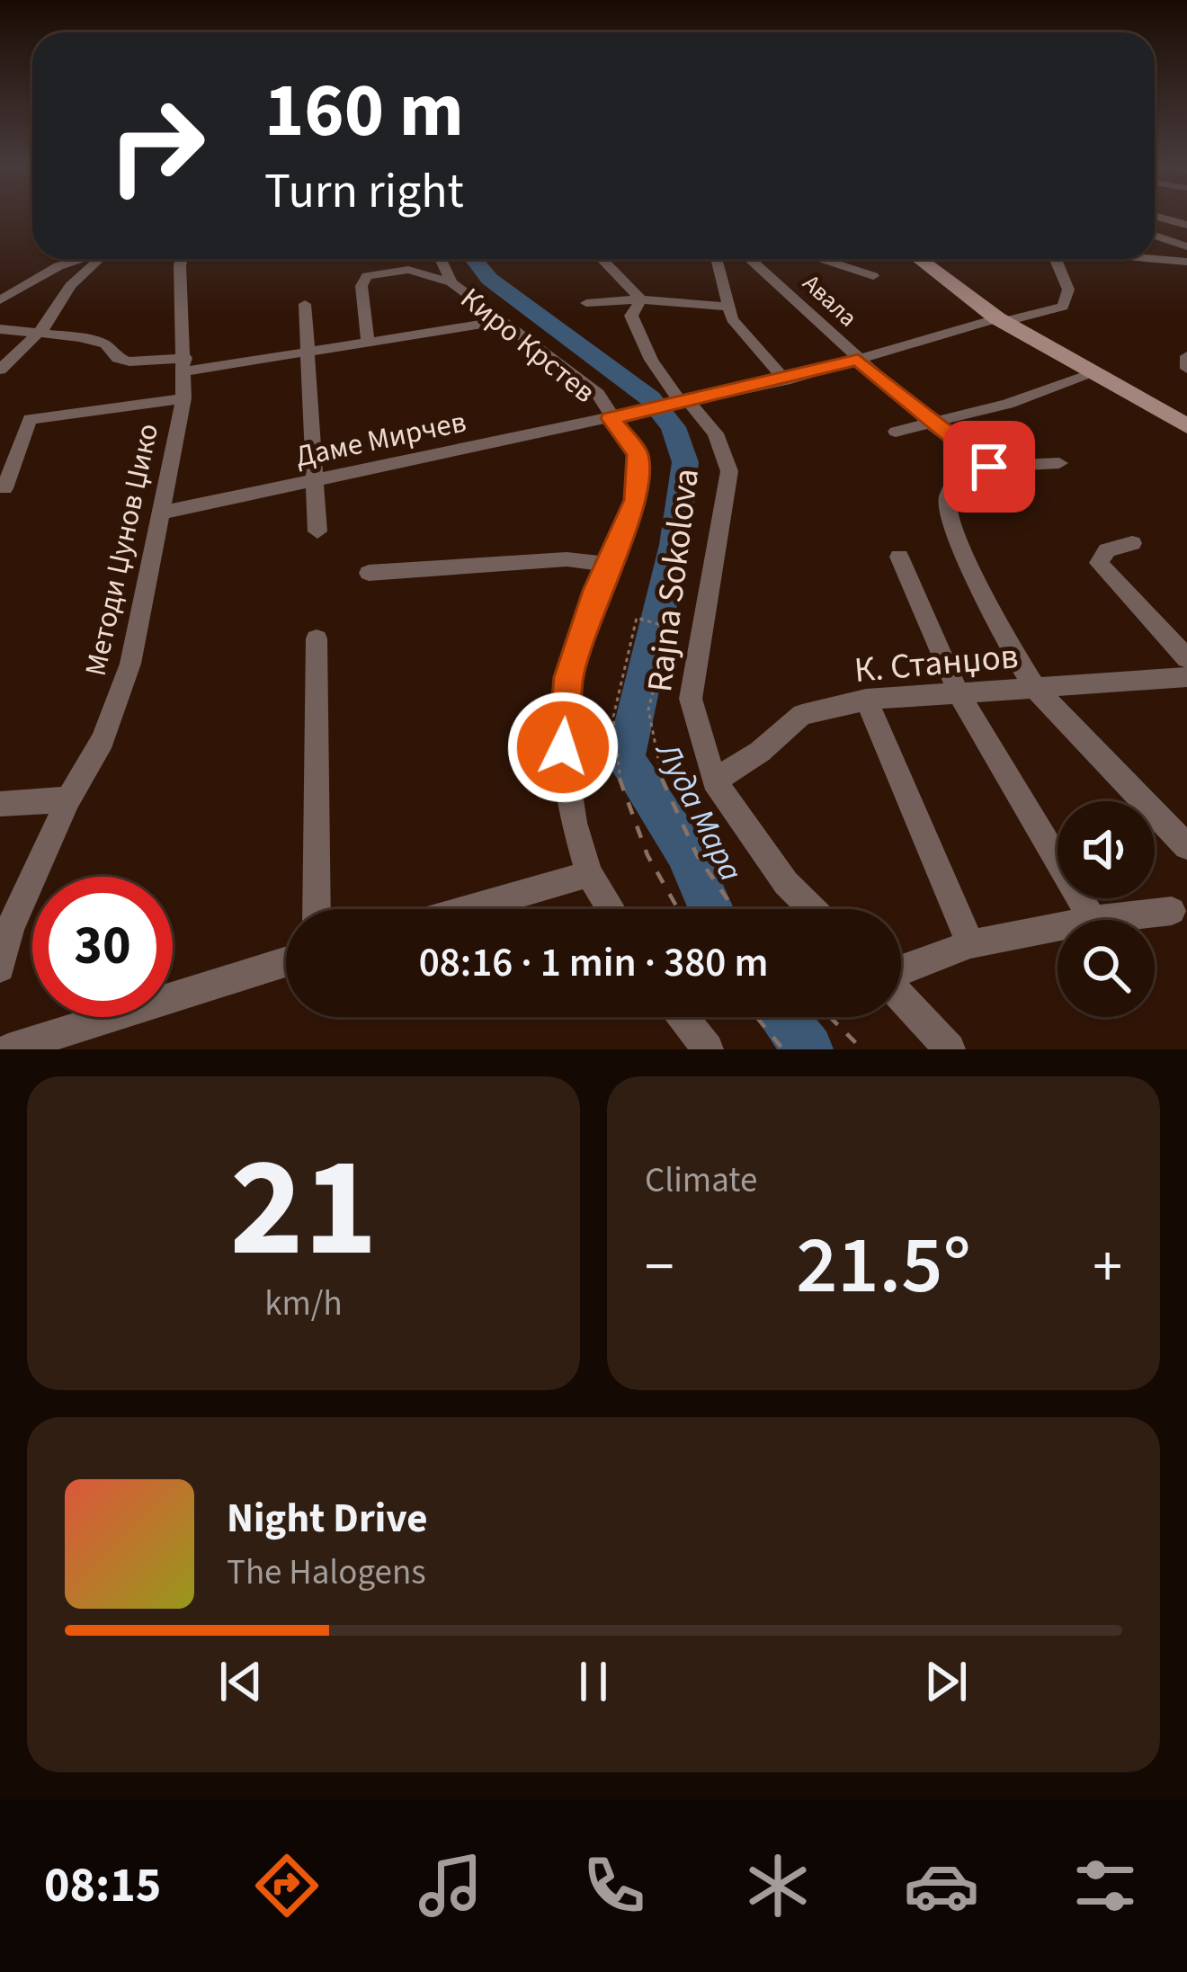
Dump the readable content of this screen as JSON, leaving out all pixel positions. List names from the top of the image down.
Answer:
{
  "streets": {
    "street": [
      "Авала",
      "Киро Крстев",
      "Даме Мирчев",
      "Методи Џунов Џико",
      "Rajna Sokolova",
      "К. Станџов"
    ]
  },
  "crossings": [
    ["Авала", "Даме Мирчев"],
    ["Киро Крстев", "Даме Мирчев"],
    ["Даме Мирчев", "Методи Џунов Џико"],
    ["Даме Мирчев", "Rajna Sokolova"],
    ["Rajna Sokolova", "К. Станџов"]
  ],
  "water": ["Луда Мара"],
  "page": {
    "turn": ["160 m", "Turn right"],
    "limit": "30",
    "trip": "08:16 · 1 min · 380 m",
    "tile": [
      ["21", "km/h"],
      "Climate"
    ],
    "heat": ["−", "21.5°", "+"],
    "song": ["Night Drive", "The Halogens"],
    "tabs": "08:15"
  }
}
